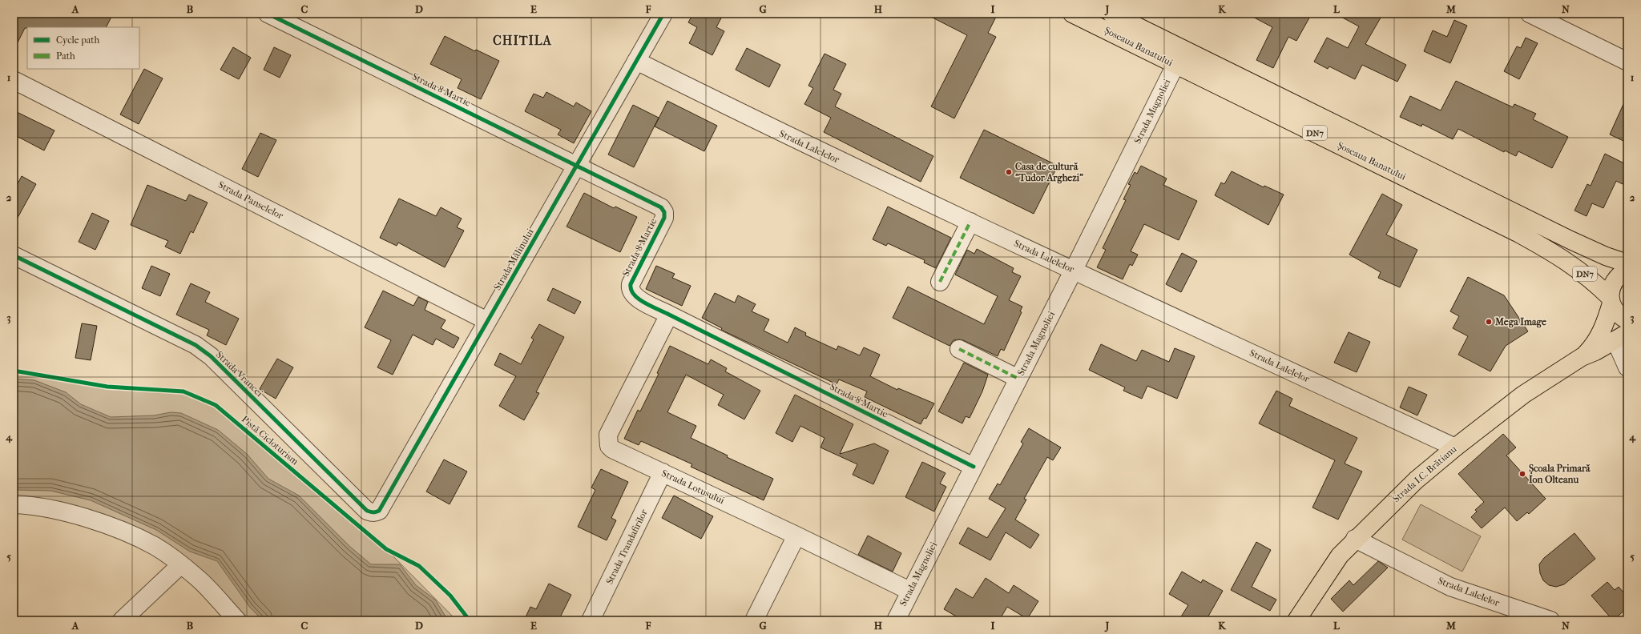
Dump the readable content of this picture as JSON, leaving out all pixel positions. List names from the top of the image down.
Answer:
{
  "streets": {
    "main road": ["Șoseaua Banatului", "DN7", "Strada I.C. Brătianu"],
    "street": [
      "Strada 8 Martie",
      "Strada Magnoliei",
      "Strada Lalelelor",
      "Strada Panselelor",
      "Strada Mălinului",
      "Strada Vrancei",
      "Strada Lotusului",
      "Strada Trandafirilor"
    ],
    "cycle path": ["Pistă Cicloturism"]
  },
  "crossings": [
    ["Șoseaua Banatului", "Strada Magnoliei"],
    ["Șoseaua Banatului", "DN7"],
    ["Șoseaua Banatului", "Strada I.C. Brătianu"],
    ["Strada 8 Martie", "Strada Magnoliei"],
    ["Strada 8 Martie", "Strada Mălinului"],
    ["Strada 8 Martie", "Strada Lotusului"],
    ["Strada Magnoliei", "Strada Lalelelor"],
    ["Strada Magnoliei", "Strada Lotusului"],
    ["DN7", "Strada I.C. Brătianu"],
    ["Strada Lalelelor", "Strada Mălinului"],
    ["Strada Lalelelor", "Strada I.C. Brătianu"],
    ["Strada Panselelor", "Strada Mălinului"],
    ["Strada Mălinului", "Strada Vrancei"],
    ["Strada Lotusului", "Strada Trandafirilor"]
  ],
  "districts": ["CHITILA"],
  "places": ["Casa de cultură \"Tudor Arghezi\"", "Mega Image", "Școala Primară Ion Olteanu"],
  "legend": ["Cycle path", "Path"],
  "grid": {
    "columns": [
      "A",
      "B",
      "C",
      "D",
      "E",
      "F",
      "G",
      "H",
      "I",
      "J",
      "K",
      "L",
      "M",
      "N"
    ],
    "rows": [
      "1",
      "2",
      "3",
      "4",
      "5"
    ]
  }
}
